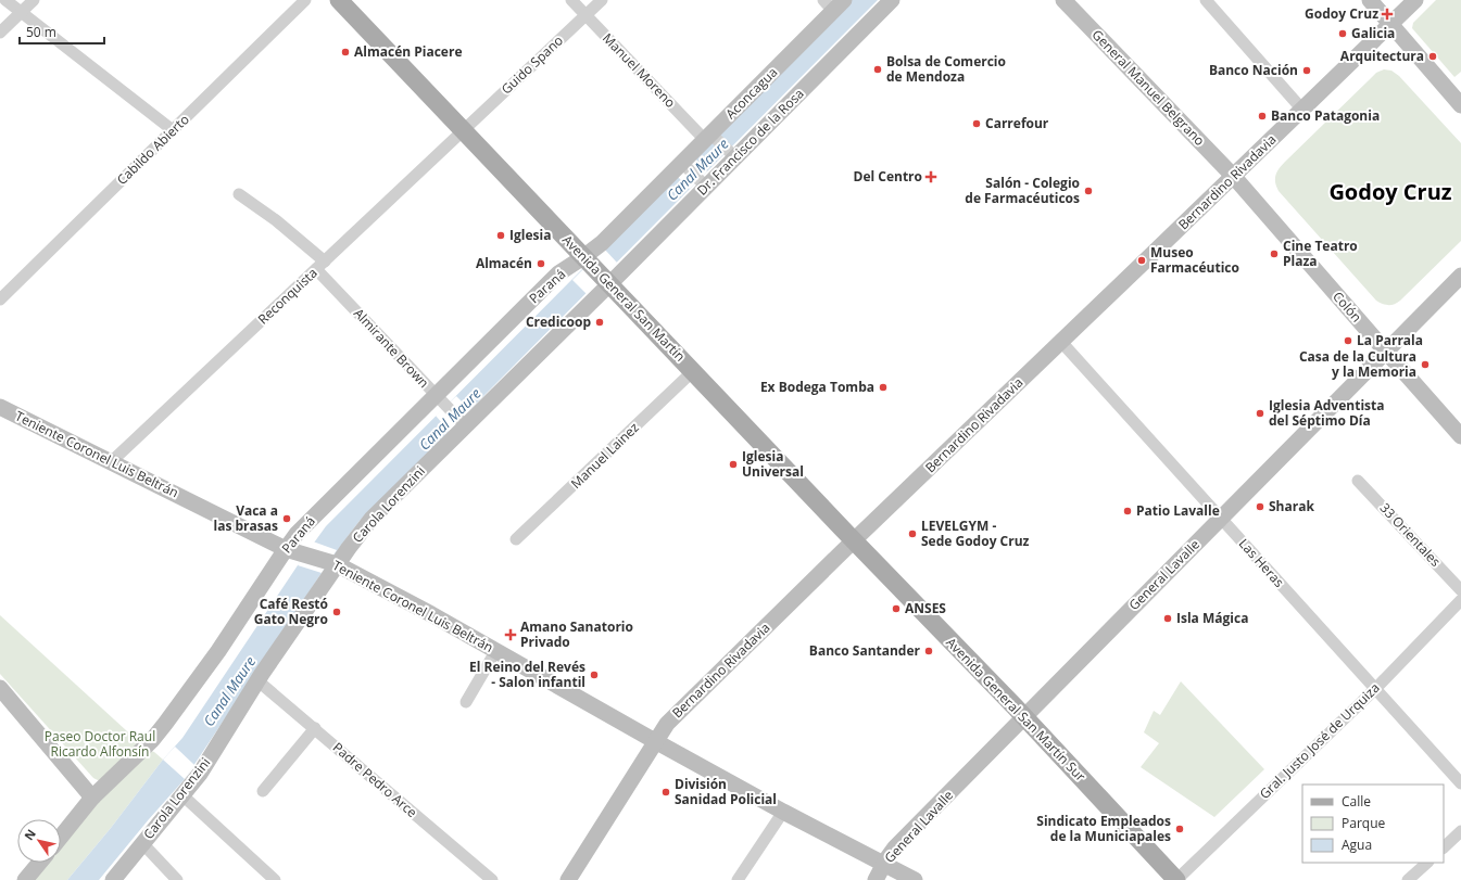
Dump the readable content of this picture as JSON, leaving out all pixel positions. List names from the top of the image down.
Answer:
{
  "streets": {
    "main road": ["Avenida General San Martín", "Avenida General San Martín Sur"],
    "street": [
      "Guido Spano",
      "Manuel Moreno",
      "General Manuel Belgrano",
      "Aconcagua",
      "Dr. Francisco de la Rosa",
      "Cabildo Abierto",
      "Bernardino Rivadavia",
      "Paraná",
      "Reconquista",
      "Colón",
      "Almirante Brown",
      "Teniente Coronel Luis Beltrán",
      "Manuel Lainez",
      "Carola Lorenzini",
      "33 Orientales",
      "Las Heras",
      "General Lavalle",
      "Gral. Justo José de Urquiza",
      "Padre Pedro Arce"
    ]
  },
  "crossings": [
    ["Guido Spano", "Manuel Moreno"],
    ["Guido Spano", "Reconquista"],
    ["Guido Spano", "Avenida General San Martín"],
    ["Manuel Moreno", "Aconcagua"],
    ["Manuel Moreno", "Dr. Francisco de la Rosa"],
    ["General Manuel Belgrano", "Bernardino Rivadavia"],
    ["General Manuel Belgrano", "Colón"],
    ["Aconcagua", "Paraná"],
    ["Aconcagua", "Avenida General San Martín"],
    ["Dr. Francisco de la Rosa", "Avenida General San Martín"],
    ["Dr. Francisco de la Rosa", "Carola Lorenzini"],
    ["Bernardino Rivadavia", "Avenida General San Martín"],
    ["Bernardino Rivadavia", "Colón"],
    ["Bernardino Rivadavia", "Teniente Coronel Luis Beltrán"],
    ["Bernardino Rivadavia", "Las Heras"],
    ["Bernardino Rivadavia", "Avenida General San Martín Sur"],
    ["Paraná", "Avenida General San Martín"],
    ["Paraná", "Almirante Brown"],
    ["Paraná", "Teniente Coronel Luis Beltrán"],
    ["Reconquista", "Avenida General San Martín"],
    ["Reconquista", "Almirante Brown"],
    ["Reconquista", "Teniente Coronel Luis Beltrán"],
    ["Avenida General San Martín", "Manuel Lainez"],
    ["Avenida General San Martín", "Carola Lorenzini"],
    ["Avenida General San Martín", "Avenida General San Martín Sur"],
    ["Colón", "General Lavalle"],
    ["Almirante Brown", "Carola Lorenzini"],
    ["Teniente Coronel Luis Beltrán", "Carola Lorenzini"],
    ["Teniente Coronel Luis Beltrán", "General Lavalle"],
    ["Carola Lorenzini", "Padre Pedro Arce"],
    ["Las Heras", "General Lavalle"],
    ["Las Heras", "Gral. Justo José de Urquiza"],
    ["General Lavalle", "Avenida General San Martín Sur"],
    ["Avenida General San Martín Sur", "Gral. Justo José de Urquiza"]
  ],
  "districts": ["Godoy Cruz"],
  "water": ["Canal Maure"],
  "parks": ["Paseo Doctor Raul Ricardo Alfonsín"],
  "places": {
    "health": ["Godoy Cruz", "Del Centro", "Amano Sanatorio Privado"],
    "other": [
      "Galicia",
      "Almacén Piacere",
      "Arquitectura",
      "Bolsa de Comercio de Mendoza",
      "Banco Nación",
      "Banco Patagonia",
      "Carrefour",
      "Salón - Colegio de Farmacéuticos",
      "Iglesia",
      "Cine Teatro Plaza",
      "Museo Farmacéutico",
      "Almacén",
      "Credicoop",
      "La Parrala",
      "Casa de la Cultura y la Memoria",
      "Ex Bodega Tomba",
      "Iglesia Adventista del Séptimo Día",
      "Iglesia Universal",
      "Sharak",
      "Patio Lavalle",
      "Vaca a las brasas",
      "LEVELGYM - Sede Godoy Cruz",
      "ANSES",
      "Café Restó Gato Negro",
      "Isla Mágica",
      "Banco Santander",
      "El Reino del Revés - Salon infantil",
      "División Sanidad Policial",
      "Sindicato Empleados de la Municiapales"
    ]
  },
  "legend": ["Calle", "Parque", "Agua"],
  "scale_bar": "50 m",
  "north": "top left"
}
